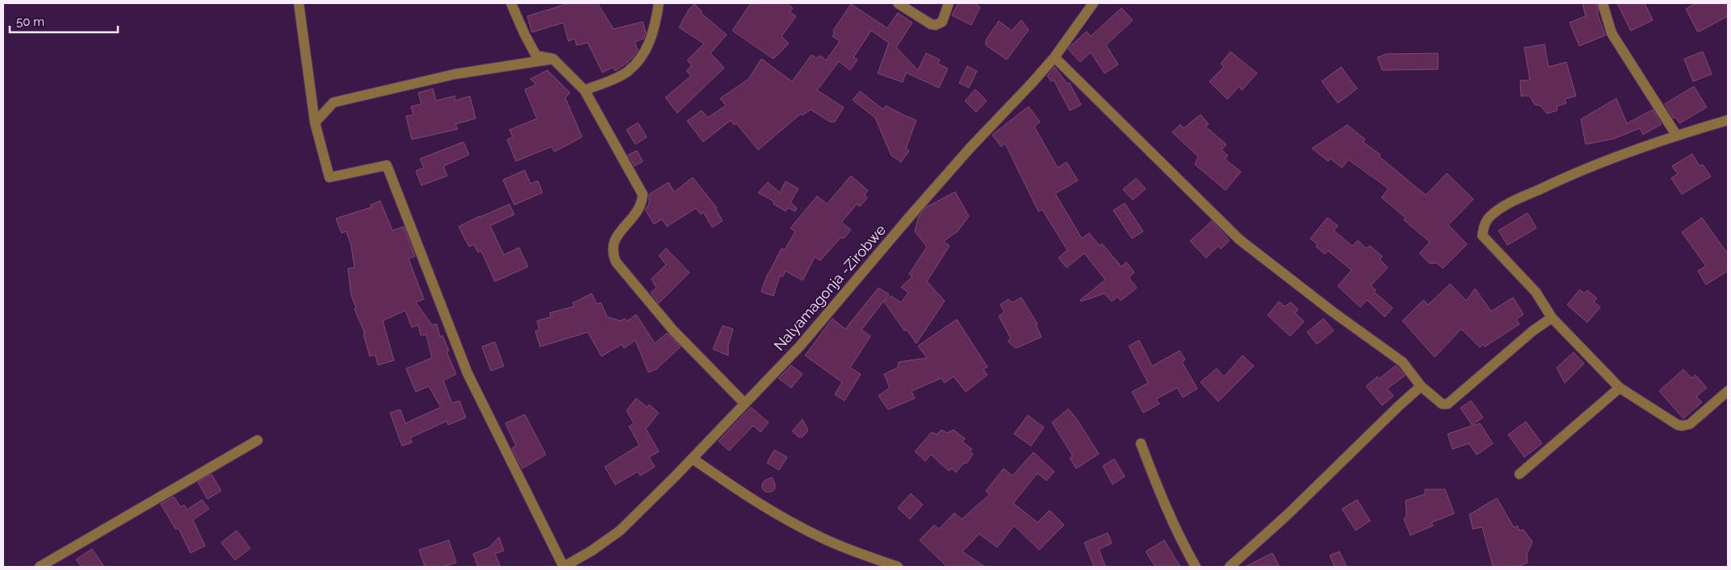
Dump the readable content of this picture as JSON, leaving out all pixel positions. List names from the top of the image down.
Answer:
{
  "streets": {
    "street": ["Nalyamagonja -Zirobwe"]
  },
  "scale_bar": "50 m"
}
